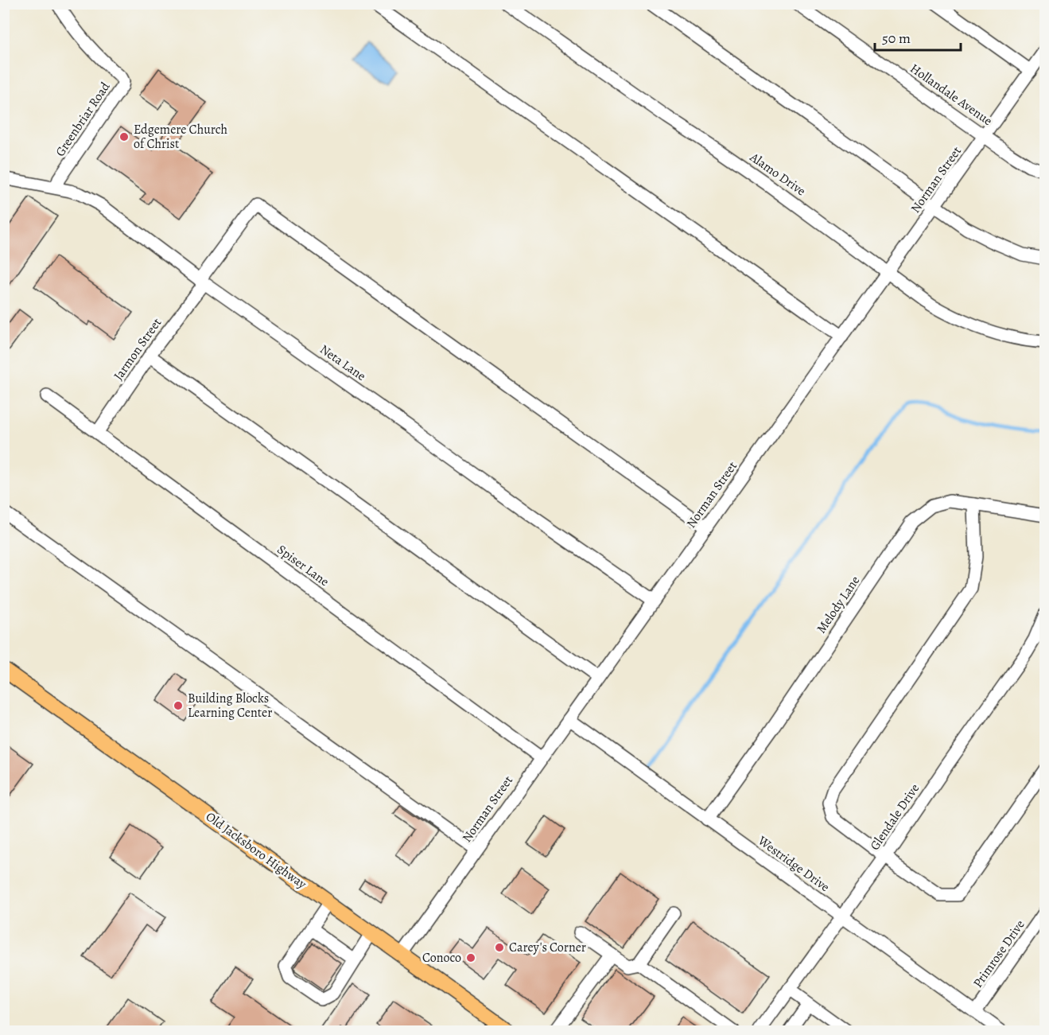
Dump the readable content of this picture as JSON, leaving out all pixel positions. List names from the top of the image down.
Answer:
{
  "streets": {
    "main road": ["Old Jacksboro Highway"],
    "street": [
      "Hollandale Avenue",
      "Greenbriar Road",
      "Alamo Drive",
      "Norman Street",
      "Jarmon Street",
      "Neta Lane",
      "Spiser Lane",
      "Melody Lane",
      "Glendale Drive",
      "Westridge Drive",
      "Primrose Drive"
    ]
  },
  "crossings": [
    ["Hollandale Avenue", "Norman Street"],
    ["Greenbriar Road", "Neta Lane"],
    ["Alamo Drive", "Norman Street"],
    ["Norman Street", "Jarmon Street"],
    ["Norman Street", "Neta Lane"],
    ["Norman Street", "Spiser Lane"],
    ["Norman Street", "Old Jacksboro Highway"],
    ["Norman Street", "Westridge Drive"],
    ["Jarmon Street", "Neta Lane"],
    ["Jarmon Street", "Spiser Lane"],
    ["Melody Lane", "Westridge Drive"],
    ["Glendale Drive", "Westridge Drive"],
    ["Westridge Drive", "Primrose Drive"]
  ],
  "places": [
    "Edgemere Church of Christ",
    "Building Blocks Learning Center",
    "Carey's Corner",
    "Conoco"
  ],
  "scale_bar": "50 m"
}
